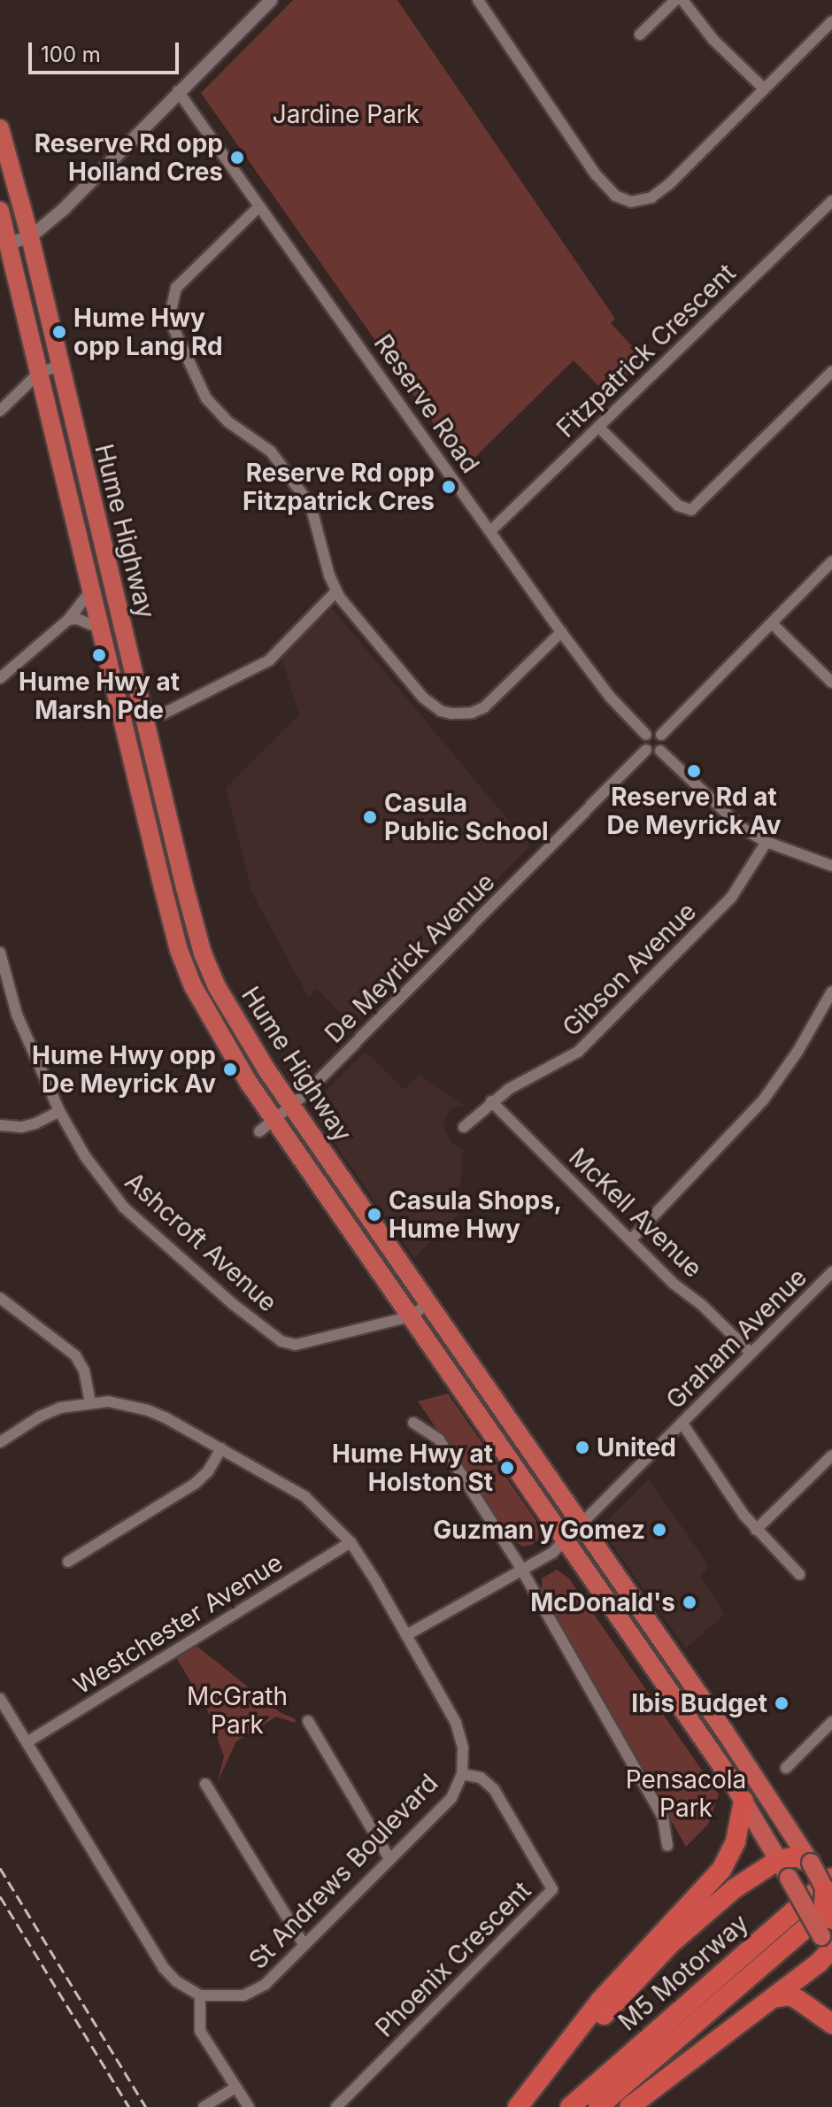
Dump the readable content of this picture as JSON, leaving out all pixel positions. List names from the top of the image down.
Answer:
{
  "streets": {
    "highway": ["Hume Highway", "M5 Motorway"],
    "street": [
      "Fitzpatrick Crescent",
      "Reserve Road",
      "De Meyrick Avenue",
      "Gibson Avenue",
      "McKell Avenue",
      "Ashcroft Avenue",
      "Graham Avenue",
      "Westchester Avenue",
      "St Andrews Boulevard",
      "Phoenix Crescent"
    ]
  },
  "crossings": [
    ["Fitzpatrick Crescent", "Reserve Road"],
    ["Reserve Road", "De Meyrick Avenue"],
    ["Hume Highway", "De Meyrick Avenue"],
    ["Hume Highway", "Ashcroft Avenue"],
    ["Hume Highway", "Graham Avenue"],
    ["Hume Highway", "M5 Motorway"],
    ["Gibson Avenue", "McKell Avenue"],
    ["McKell Avenue", "Graham Avenue"],
    ["Graham Avenue", "St Andrews Boulevard"],
    ["Westchester Avenue", "St Andrews Boulevard"],
    ["St Andrews Boulevard", "Phoenix Crescent"]
  ],
  "parks": ["Jardine Park", "McGrath Park", "Pensacola Park"],
  "places": [
    "Reserve Rd opp Holland Cres",
    "Hume Hwy opp Lang Rd",
    "Reserve Rd opp Fitzpatrick Cres",
    "Hume Hwy at Marsh Pde",
    "Reserve Rd at De Meyrick Av",
    "Casula Public School",
    "Hume Hwy opp De Meyrick Av",
    "Casula Shops, Hume Hwy",
    "United",
    "Hume Hwy at Holston St",
    "Guzman y Gomez",
    "McDonald's",
    "Ibis Budget"
  ],
  "scale_bar": "100 m"
}
